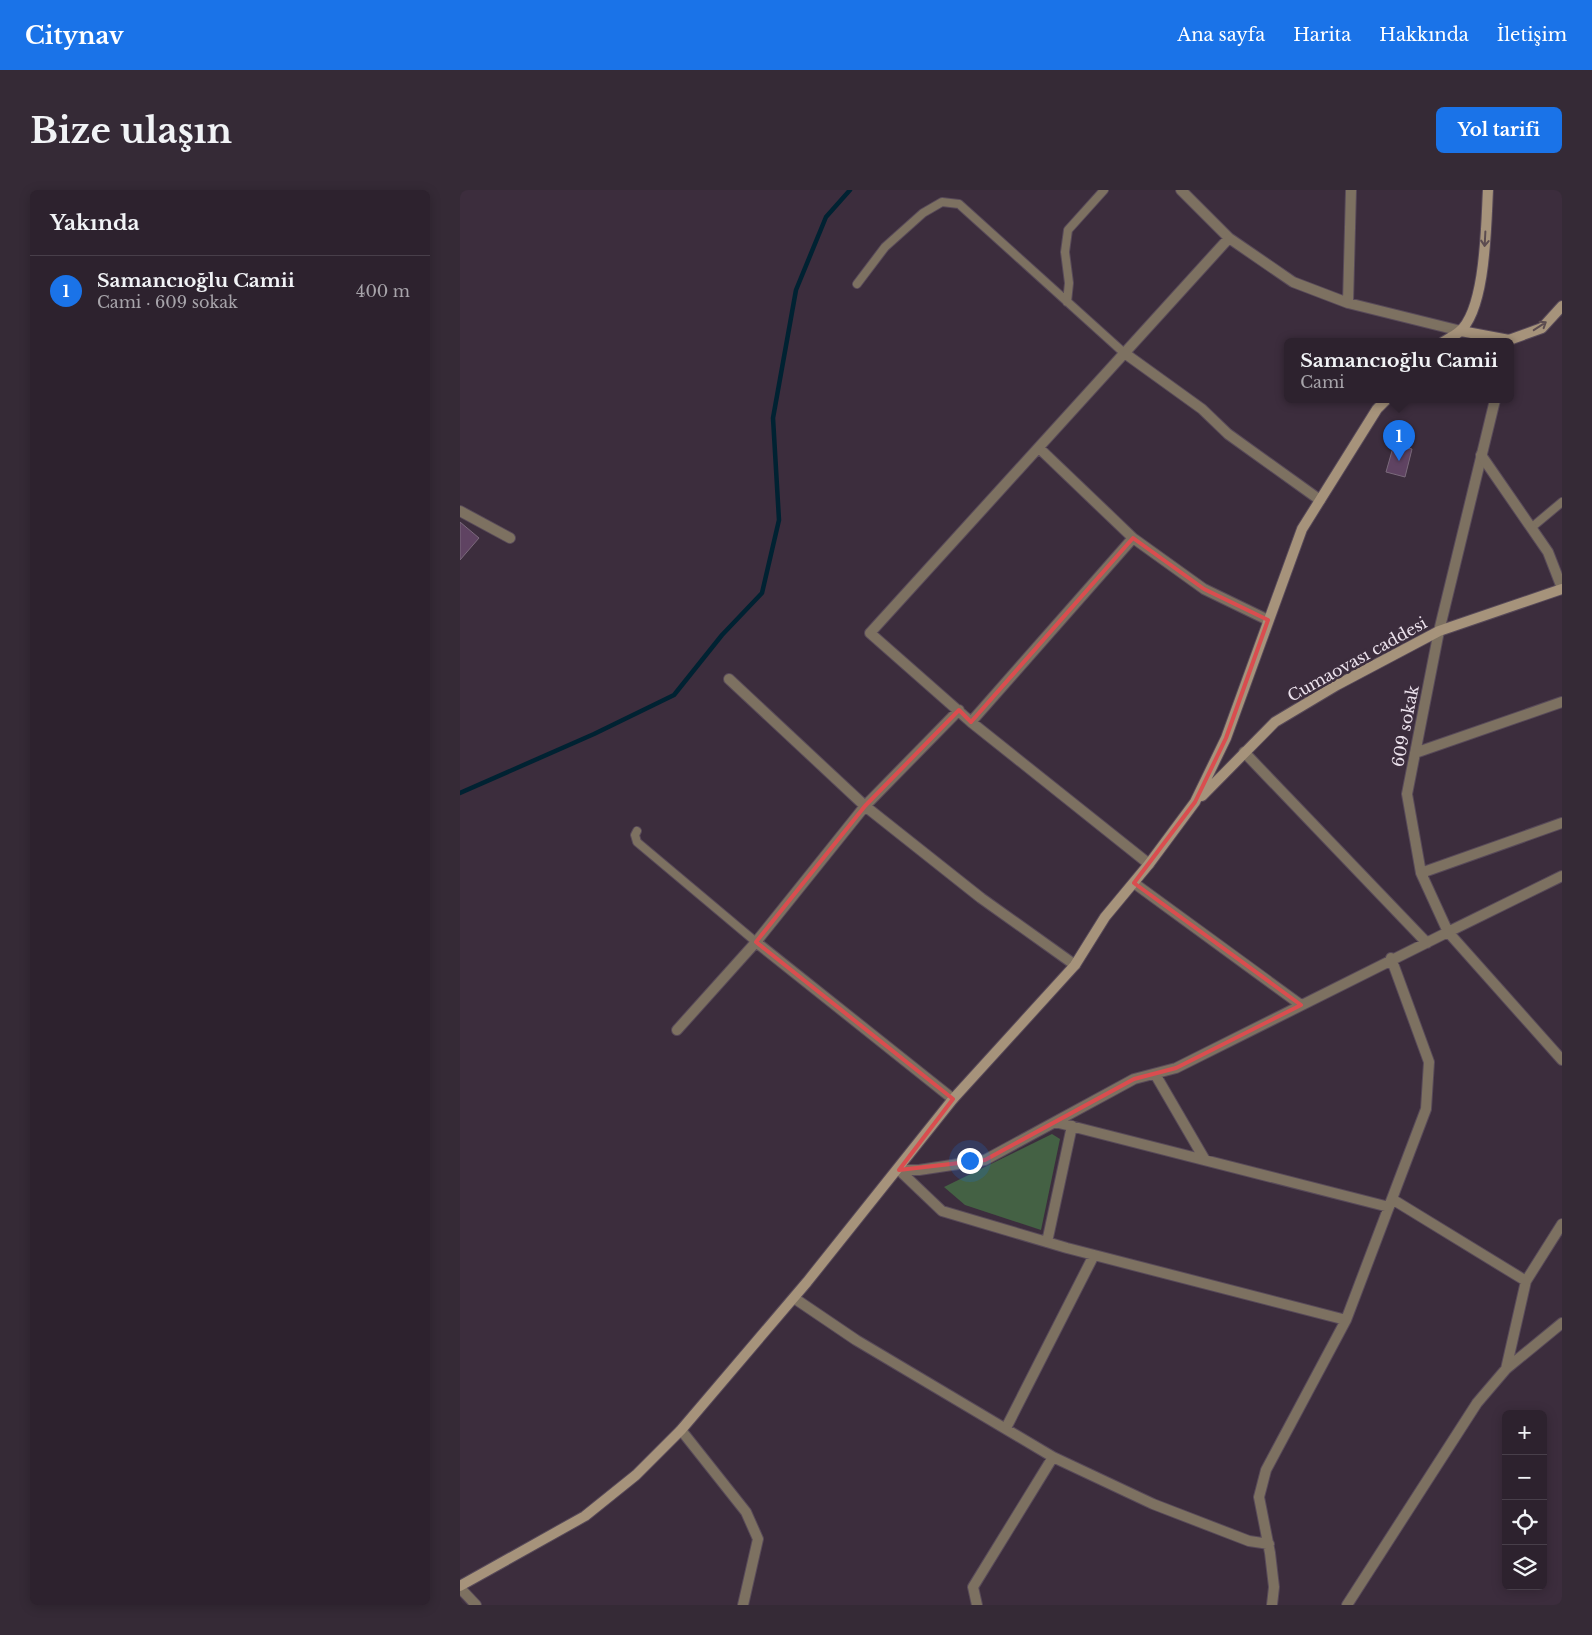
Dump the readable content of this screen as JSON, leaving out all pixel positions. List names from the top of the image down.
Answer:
{
  "streets": {
    "main road": ["Cumaovası caddesi"],
    "street": ["609 sokak"]
  },
  "crossings": [
    ["Cumaovası caddesi", "609 sokak"]
  ],
  "page": {
    "header": "Citynav",
    "nav": [
      "Ana sayfa",
      "Harita",
      "Hakkında",
      "İletişim"
    ],
    "buttons": "Yol tarifi",
    "title": "Bize ulaşın",
    "heading": "Yakında",
    "list": [
      {
        "mark": "1",
        "name": "Samancıoğlu Camii",
        "note": "Cami · 609 sokak",
        "value": "400 m"
      }
    ],
    "popup": ["Samancıoğlu Camii", "Cami"],
    "pins": "1",
    "map_buttons": ["+", "−"]
  }
}
